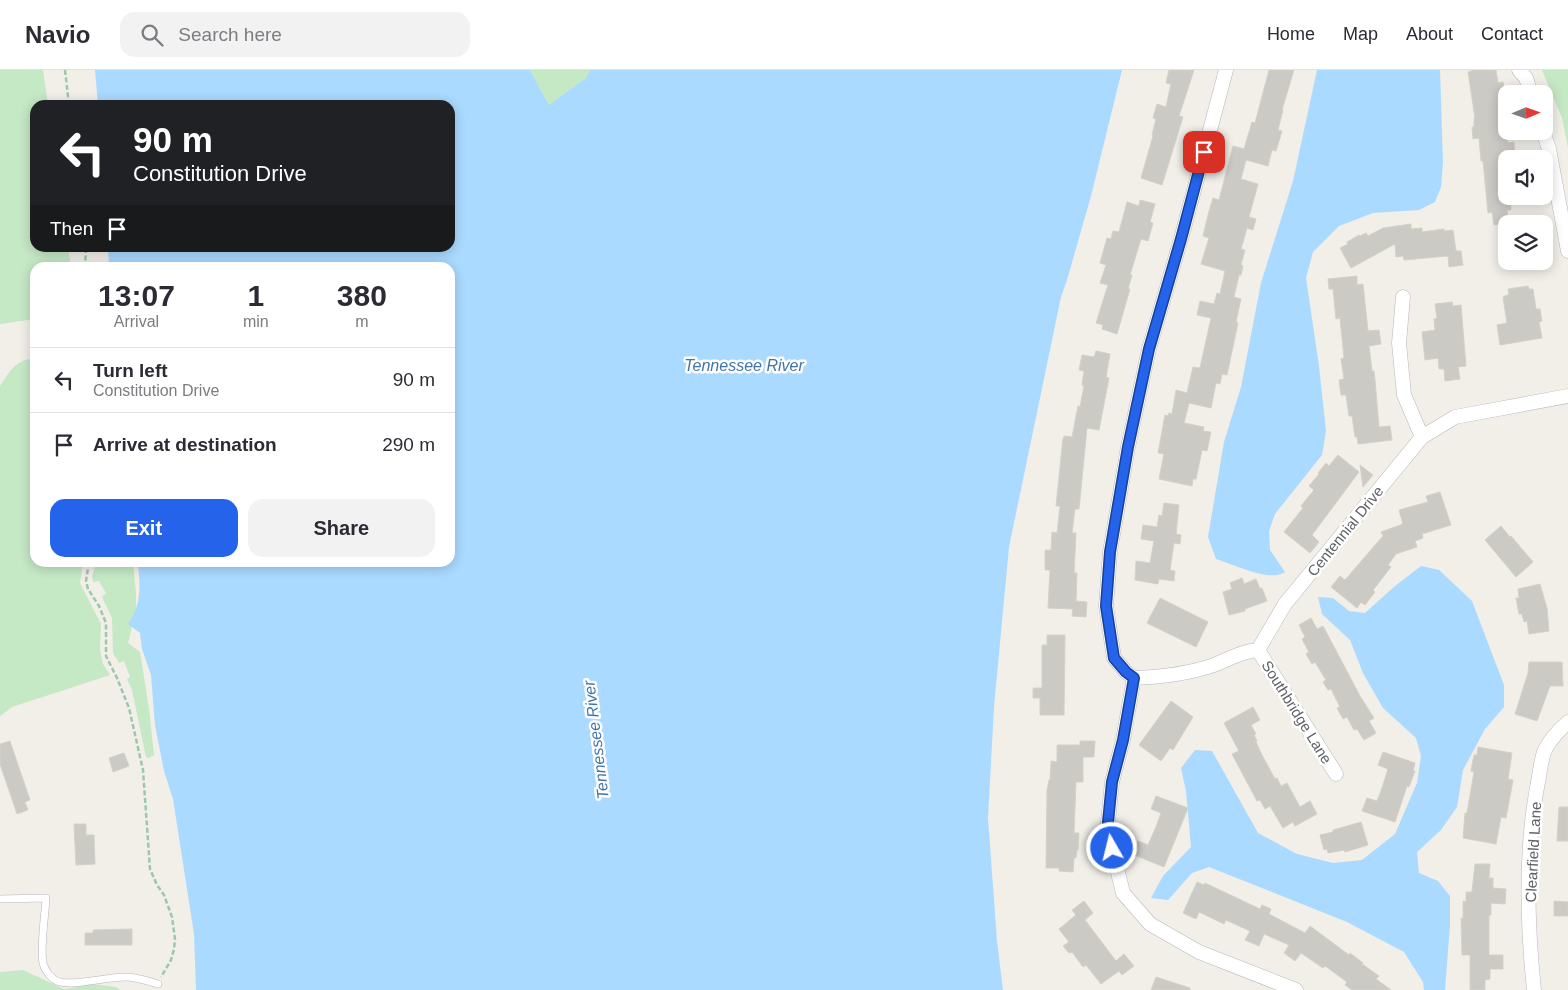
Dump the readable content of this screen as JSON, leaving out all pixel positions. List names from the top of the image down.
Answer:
{
  "streets": {
    "street": ["Centennial Drive", "Southbridge Lane", "Clearfield Lane"]
  },
  "crossings": [
    ["Centennial Drive", "Southbridge Lane"]
  ],
  "water": ["Tennessee River"],
  "north": "right",
  "page": {
    "header": "Navio",
    "search": "Search here",
    "nav": [
      "Home",
      "Map",
      "About",
      "Contact"
    ],
    "turn": ["90 m", "Constitution Drive"],
    "then": "Then",
    "eta": [
      "13:07",
      "Arrival",
      "1",
      "min",
      "380",
      "m"
    ],
    "list": [
      {
        "name": "Turn left",
        "note": "Constitution Drive",
        "value": "90 m"
      },
      {
        "name": "Arrive at destination",
        "value": "290 m"
      }
    ],
    "buttons": ["Exit", "Share"]
  }
}
